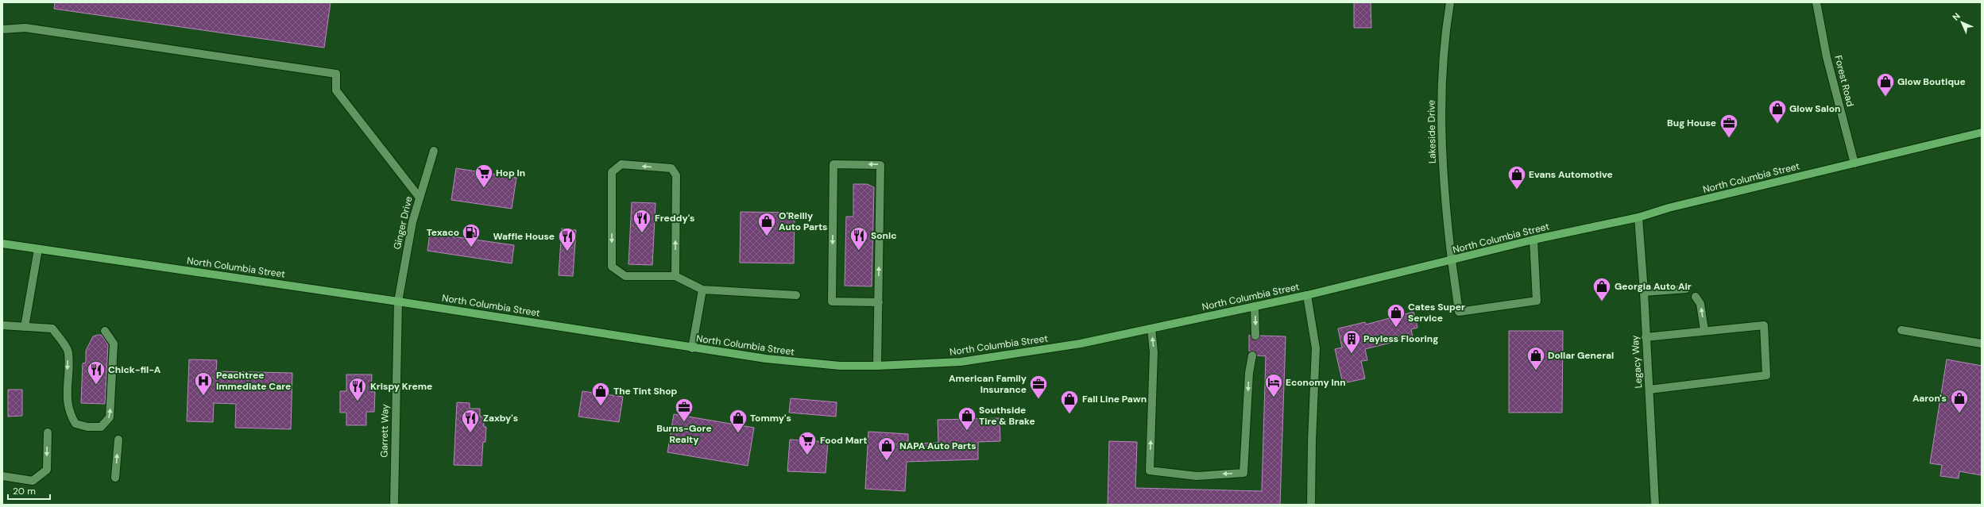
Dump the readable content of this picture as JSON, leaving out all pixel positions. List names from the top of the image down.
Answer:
{
  "streets": {
    "main road": ["North Columbia Street"],
    "street": [
      "Forest Road",
      "Lakeside Drive",
      "Ginger Drive",
      "Legacy Way",
      "Garrett Way"
    ]
  },
  "crossings": [
    ["Forest Road", "North Columbia Street"],
    ["Lakeside Drive", "North Columbia Street"],
    ["North Columbia Street", "Ginger Drive"],
    ["North Columbia Street", "Legacy Way"],
    ["North Columbia Street", "Garrett Way"],
    ["Ginger Drive", "Garrett Way"]
  ],
  "places": {
    "shop": [
      "Glow Boutique",
      "Glow Salon",
      "Evans Automotive",
      "O'Reilly Auto Parts",
      "Georgia Auto Air",
      "Cates Super Service",
      "Dollar General",
      "The Tint Shop",
      "Aaron's",
      "Fall Line Pawn",
      "Southside Tire & Brake",
      "Tommy's",
      "NAPA Auto Parts"
    ],
    "office": ["Bug House", "American Family Insurance", "Burns-Gore Realty"],
    "supermarket": ["Hop In", "Food Mart"],
    "restaurant": [
      "Freddy's",
      "Sonic",
      "Waffle House",
      "Chick-fil-A",
      "Krispy Kreme",
      "Zaxby's"
    ],
    "fuel station": ["Texaco"],
    "building": ["Payless Flooring"],
    "hospital": ["Peachtree Immediate Care"],
    "hotel": ["Economy Inn"]
  },
  "scale_bar": "20 m",
  "north": "top left"
}
